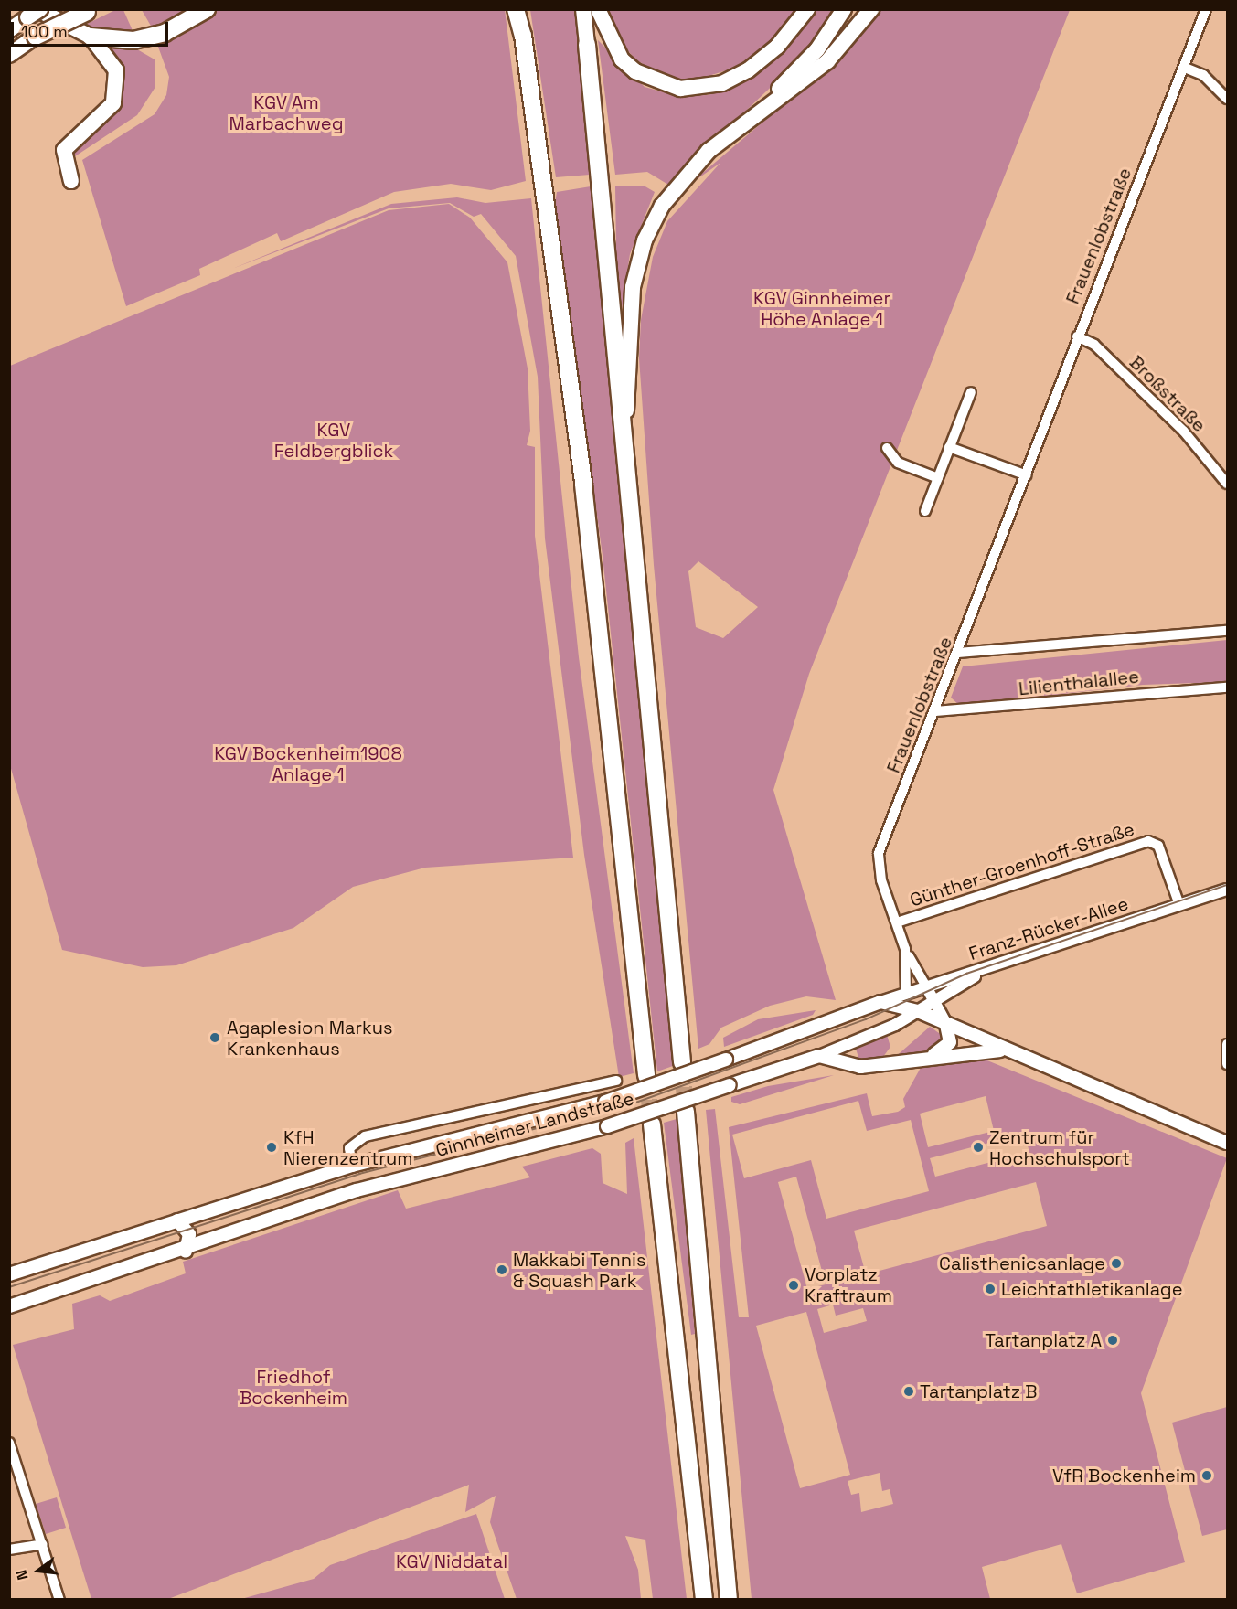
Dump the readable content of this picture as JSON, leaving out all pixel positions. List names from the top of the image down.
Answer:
{
  "streets": {
    "main road": ["Ginnheimer Landstraße"],
    "street": [
      "Frauenlobstraße",
      "Broßstraße",
      "Lilienthalallee",
      "Günther-Groenhoff-Straße",
      "Franz-Rücker-Allee"
    ]
  },
  "crossings": [
    ["Frauenlobstraße", "Broßstraße"],
    ["Frauenlobstraße", "Lilienthalallee"],
    ["Frauenlobstraße", "Günther-Groenhoff-Straße"],
    ["Frauenlobstraße", "Franz-Rücker-Allee"],
    ["Günther-Groenhoff-Straße", "Franz-Rücker-Allee"],
    ["Franz-Rücker-Allee", "Ginnheimer Landstraße"]
  ],
  "parks": [
    "KGV Am Marbachweg",
    "KGV Ginnheimer Höhe Anlage 1",
    "KGV Feldbergblick",
    "KGV Bockenheim1908 Anlage 1",
    "Friedhof Bockenheim",
    "KGV Niddatal"
  ],
  "places": [
    "Agaplesion Markus Krankenhaus",
    "KfH Nierenzentrum",
    "Zentrum für Hochschulsport",
    "Calisthenicsanlage",
    "Makkabi Tennis & Squash Park",
    "Vorplatz Kraftraum",
    "Leichtathletikanlage",
    "Tartanplatz A",
    "Tartanplatz B",
    "VfR Bockenheim"
  ],
  "scale_bar": "100 m",
  "north": "left"
}
